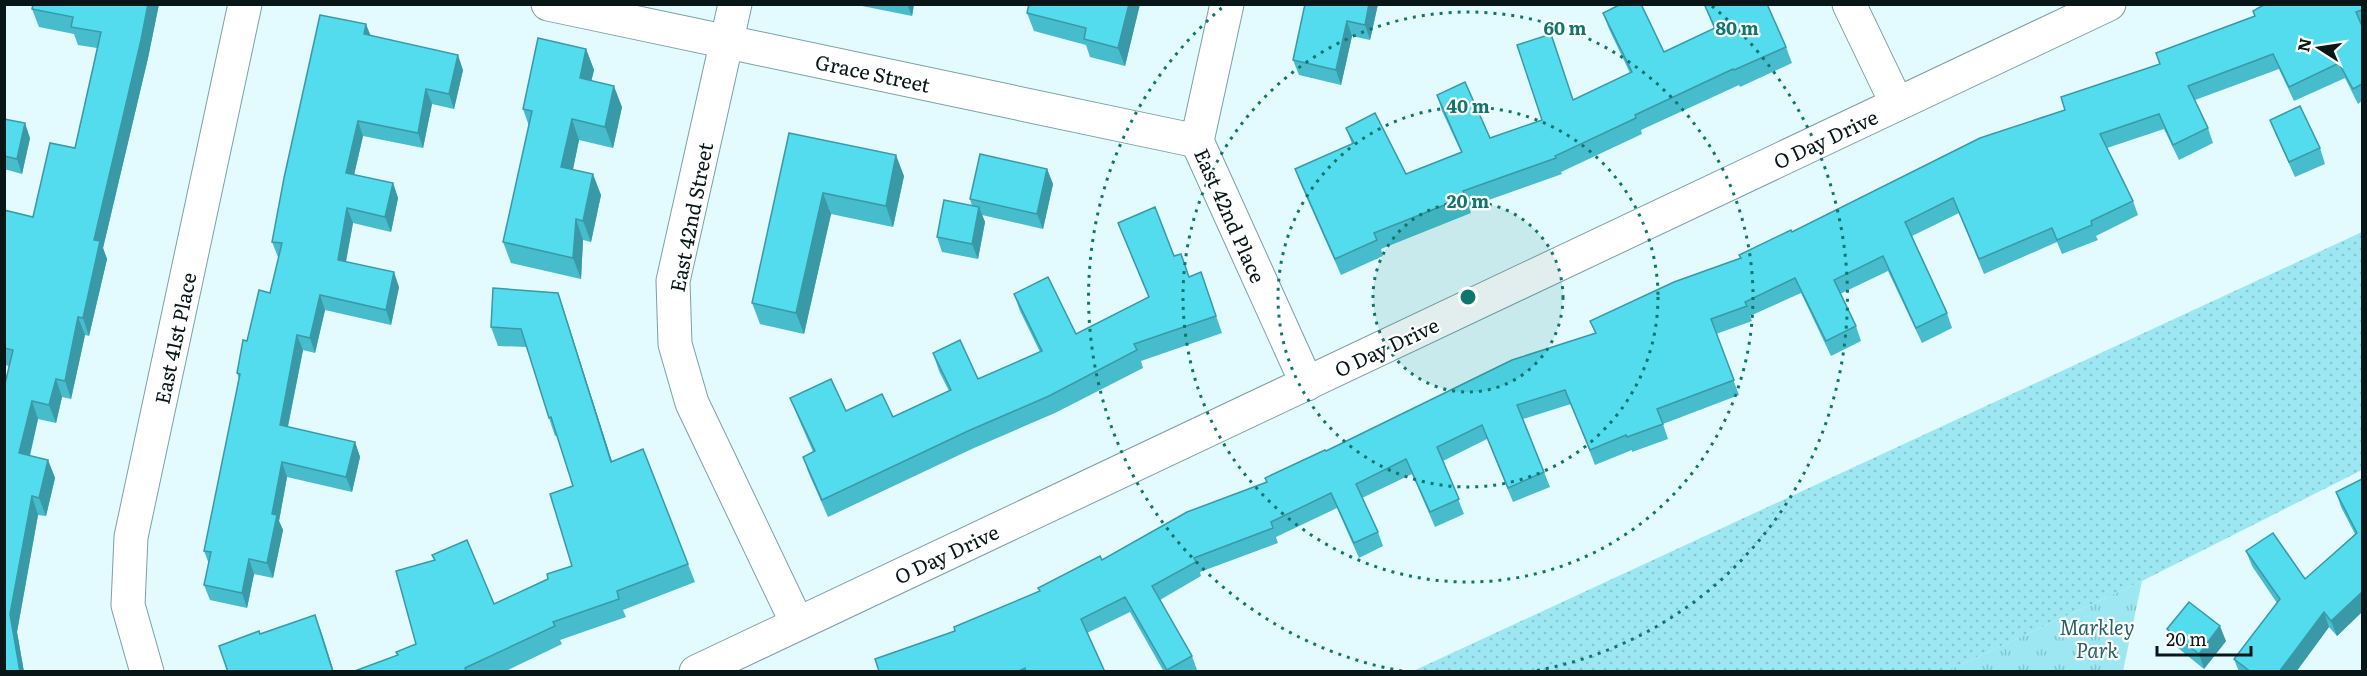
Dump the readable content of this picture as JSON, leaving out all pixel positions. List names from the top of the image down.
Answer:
{
  "streets": {
    "street": [
      "Grace Street",
      "O Day Drive",
      "East 42nd Place",
      "East 42nd Street",
      "East 41st Place"
    ]
  },
  "crossings": [
    ["Grace Street", "East 42nd Place"],
    ["Grace Street", "East 42nd Street"],
    ["O Day Drive", "East 42nd Place"],
    ["O Day Drive", "East 42nd Street"]
  ],
  "parks": ["Markley Park"],
  "scale_bar": "20 m",
  "north": "left",
  "rings": [
    "80 m",
    "60 m",
    "40 m",
    "20 m"
  ]
}
